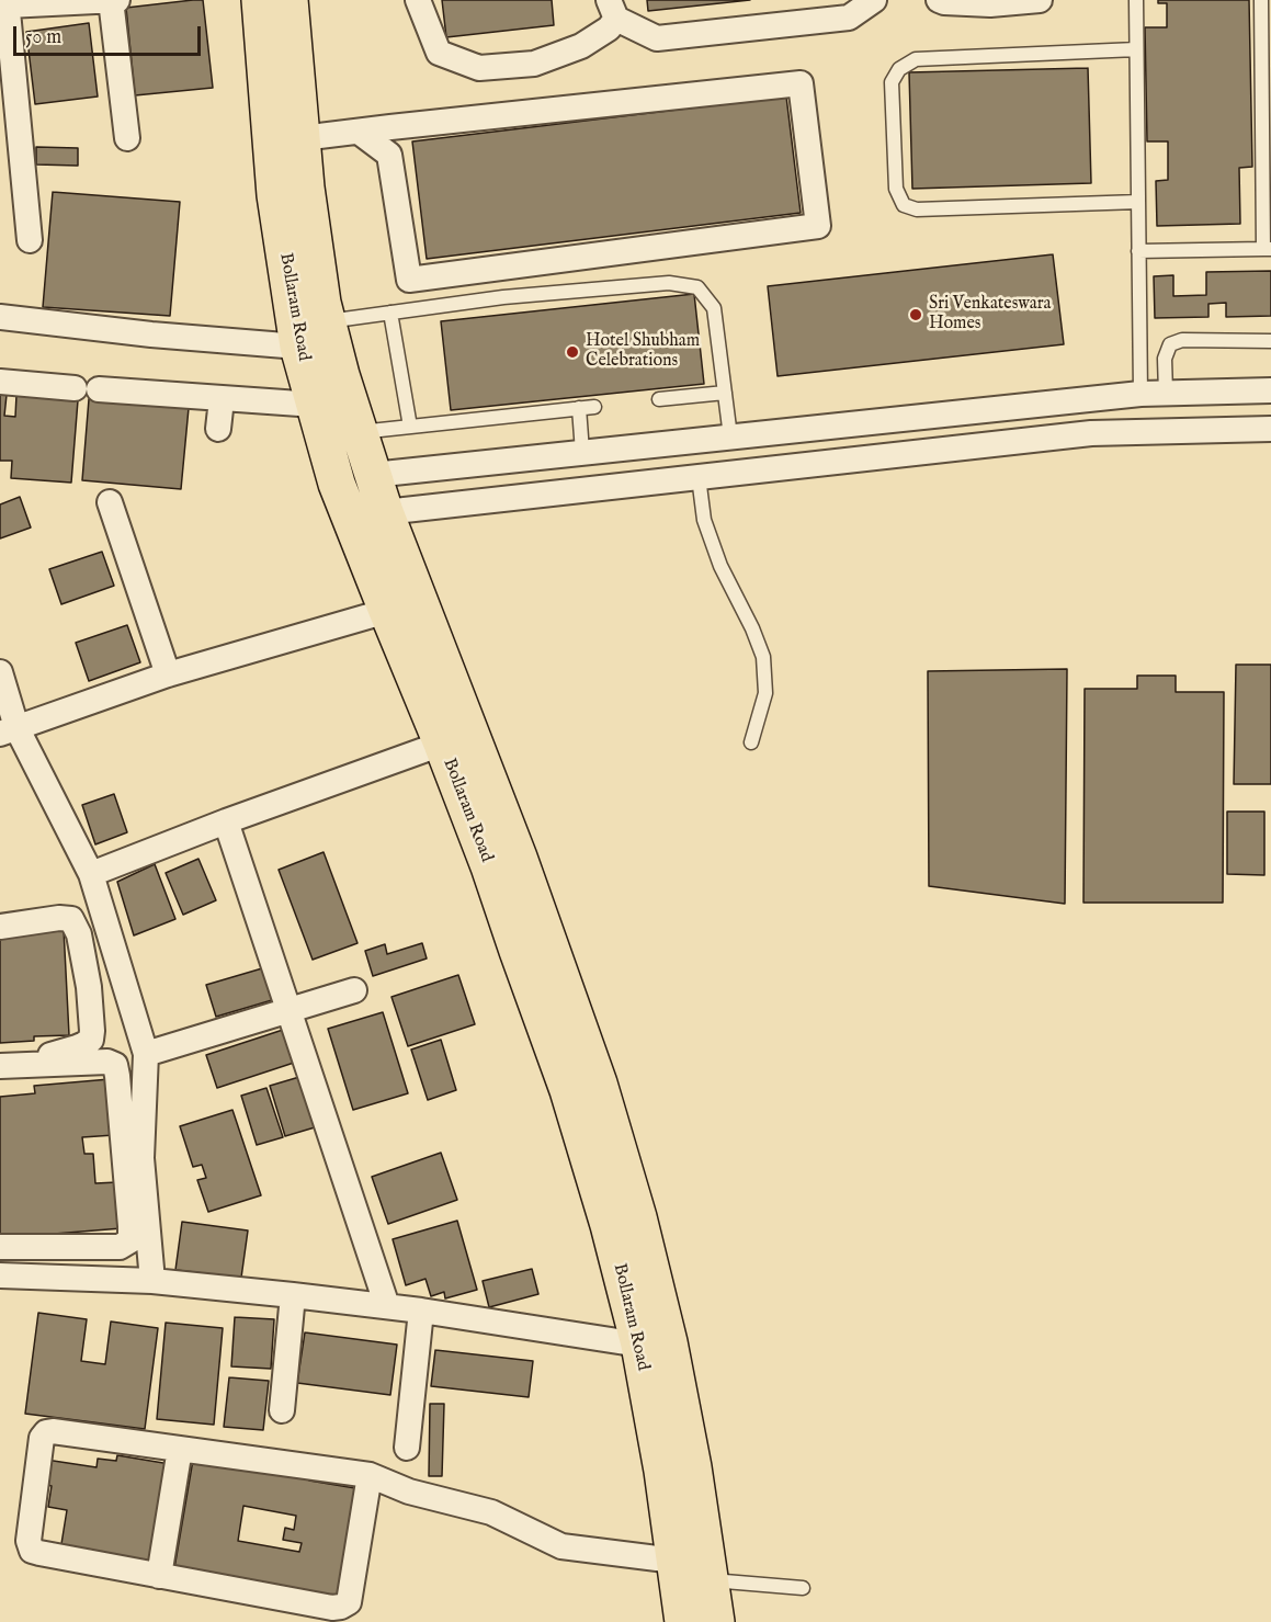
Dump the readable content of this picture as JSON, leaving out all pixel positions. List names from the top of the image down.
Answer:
{
  "streets": {
    "main road": ["Bollaram Road"]
  },
  "places": ["Sri Venkateswara Homes", "Hotel Shubham Celebrations"],
  "scale_bar": "50 m"
}
